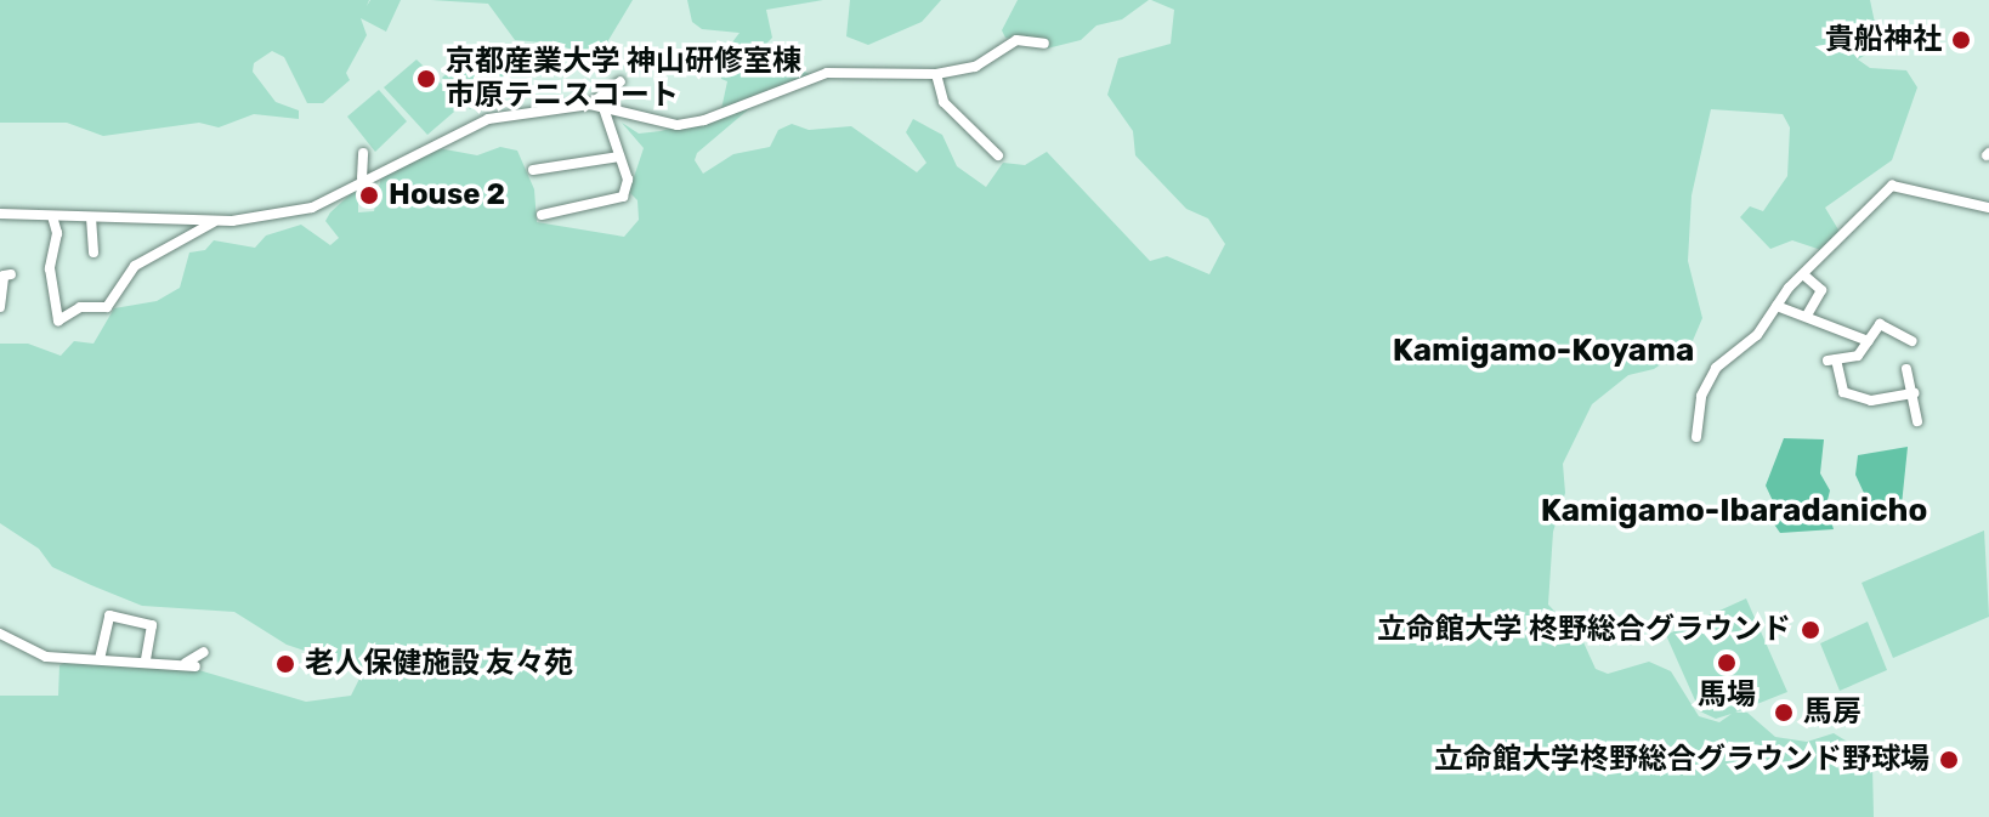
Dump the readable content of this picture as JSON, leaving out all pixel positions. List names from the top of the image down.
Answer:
{
  "districts": ["Kamigamo-Koyama", "Kamigamo-Ibaradanicho"],
  "places": [
    "貴船神社",
    "京都産業大学 神山研修室棟 市原テニスコート",
    "House 2",
    "立命館大学 柊野総合グラウンド",
    "馬場",
    "老人保健施設 友々苑",
    "馬房",
    "立命館大学柊野総合グラウンド野球場"
  ]
}
